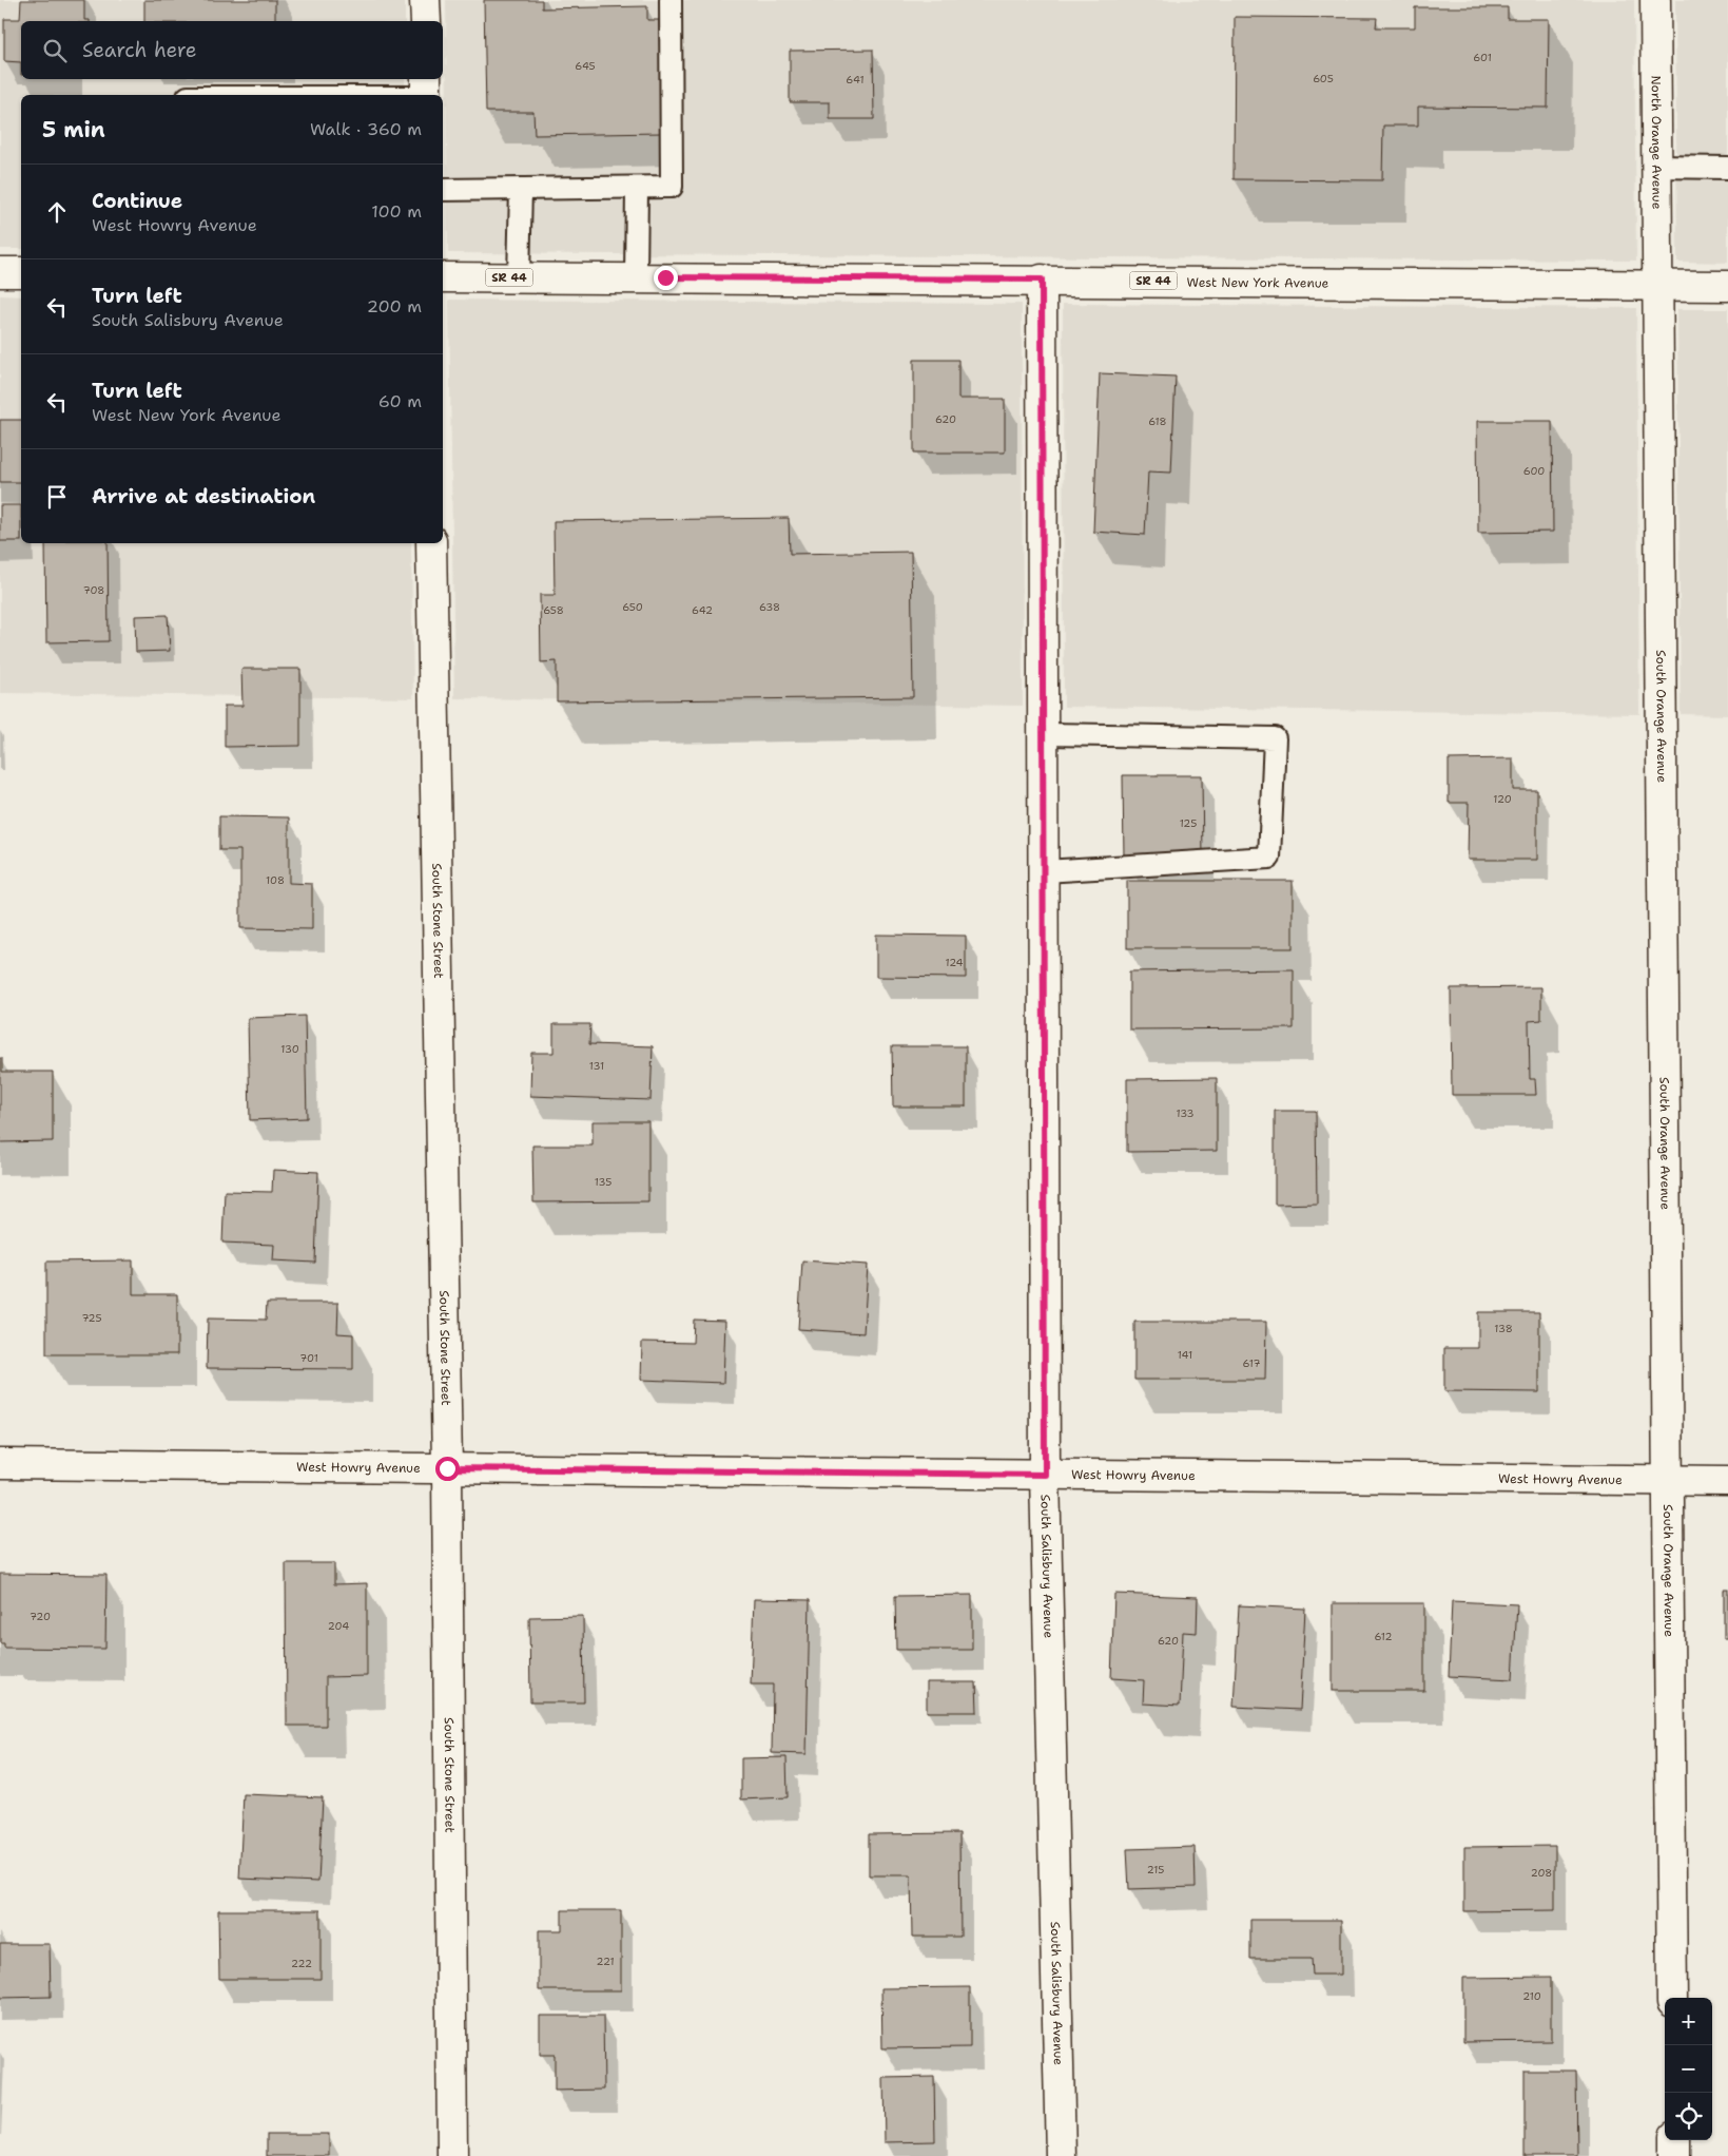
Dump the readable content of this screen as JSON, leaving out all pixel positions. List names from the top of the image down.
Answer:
{
  "streets": {
    "street": [
      "North Orange Avenue",
      "SR 44",
      "West New York Avenue",
      "South Orange Avenue",
      "South Stone Street",
      "West Howry Avenue",
      "South Salisbury Avenue"
    ]
  },
  "crossings": [
    ["North Orange Avenue", "West New York Avenue"],
    ["North Orange Avenue", "South Orange Avenue"],
    ["West New York Avenue", "South Orange Avenue"],
    ["West New York Avenue", "South Salisbury Avenue"],
    ["South Orange Avenue", "West Howry Avenue"],
    ["South Stone Street", "West Howry Avenue"],
    ["West Howry Avenue", "South Salisbury Avenue"]
  ],
  "house_numbers": [
    "601",
    "645",
    "605",
    "641",
    "620",
    "618",
    "600",
    "708",
    "650",
    "638",
    "658",
    "642",
    "120",
    "125",
    "108",
    "124",
    "130",
    "131",
    "133",
    "135",
    "725",
    "138",
    "141",
    "701",
    "617",
    "720",
    "204",
    "612",
    "620",
    "215",
    "208",
    "221",
    "222",
    "210"
  ],
  "page": {
    "search": "Search here",
    "heading": ["5 min", "Walk · 360 m"],
    "list": [
      ["Continue", "West Howry Avenue", "100 m"],
      ["Turn left", "South Salisbury Avenue", "200 m"],
      ["Turn left", "West New York Avenue", "60 m"],
      "Arrive at destination"
    ],
    "map_buttons": ["+", "−"]
  }
}
